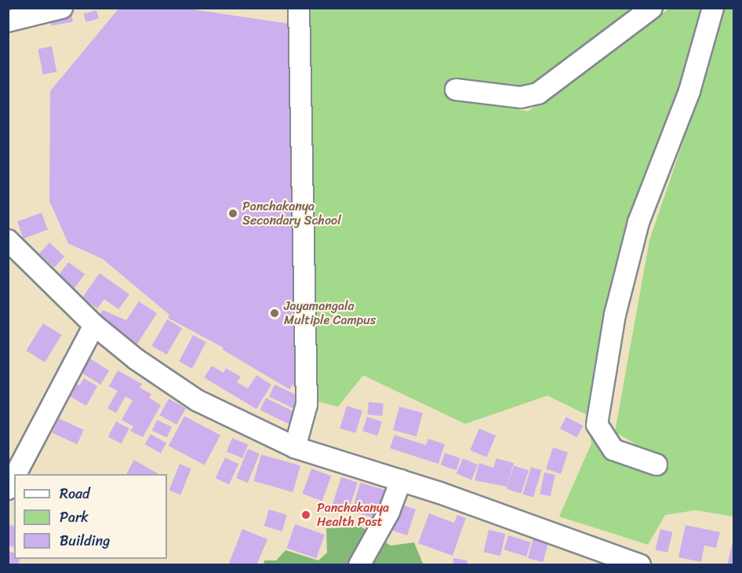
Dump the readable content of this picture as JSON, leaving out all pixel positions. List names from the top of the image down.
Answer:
{
  "places": ["Panchakanya Secondary School", "Jayamangala Multiple Campus", "Panchakanya Health Post"],
  "legend": ["Road", "Park", "Building"]
}
